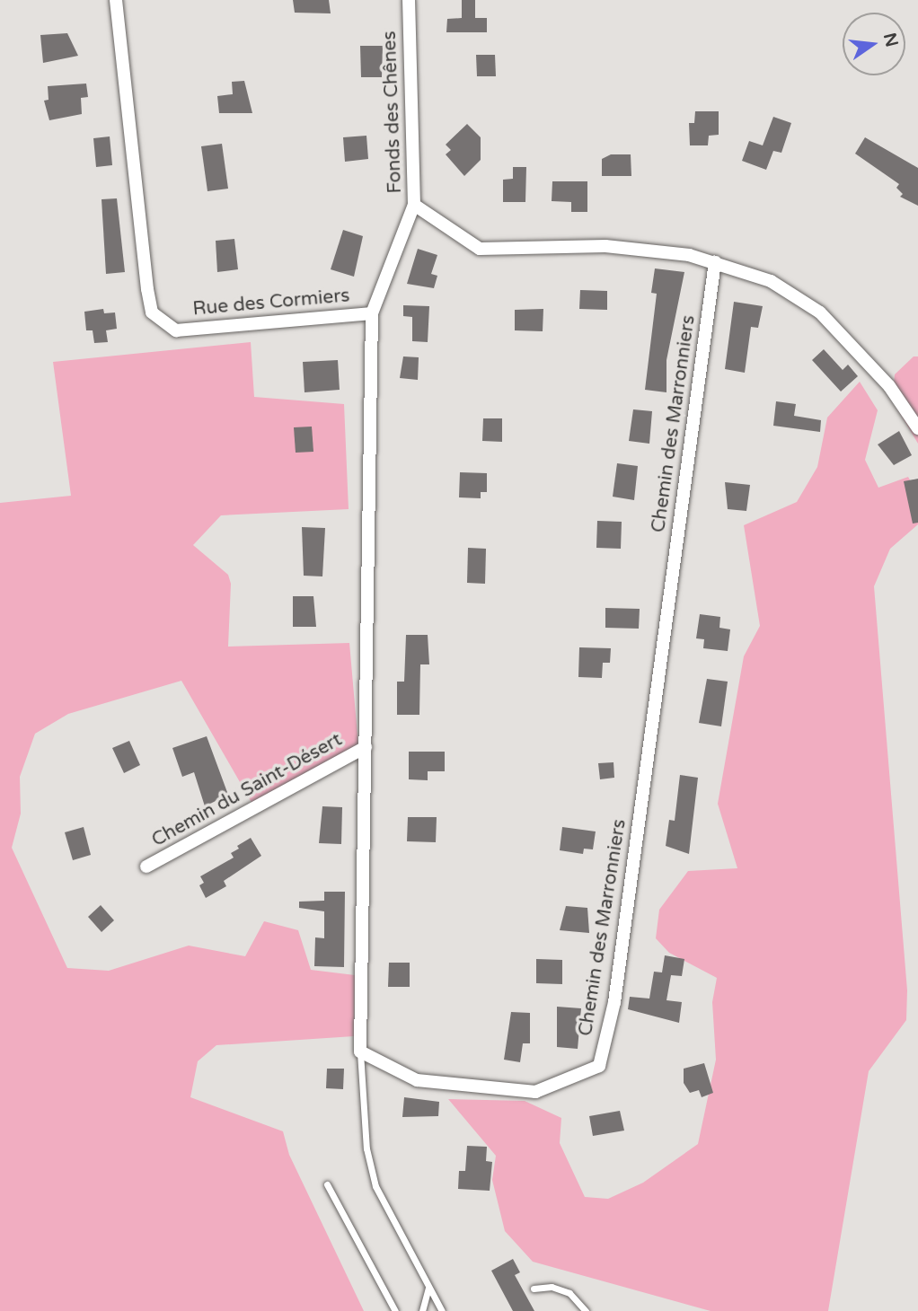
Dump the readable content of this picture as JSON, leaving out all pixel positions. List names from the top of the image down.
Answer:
{
  "streets": {
    "street": [
      "Fonds des Chênes",
      "Rue des Cormiers",
      "Chemin des Marronniers",
      "Chemin du Saint-Désert"
    ]
  },
  "crossings": [
    ["Fonds des Chênes", "Rue des Cormiers"],
    ["Fonds des Chênes", "Chemin des Marronniers"]
  ],
  "north": "right"
}
